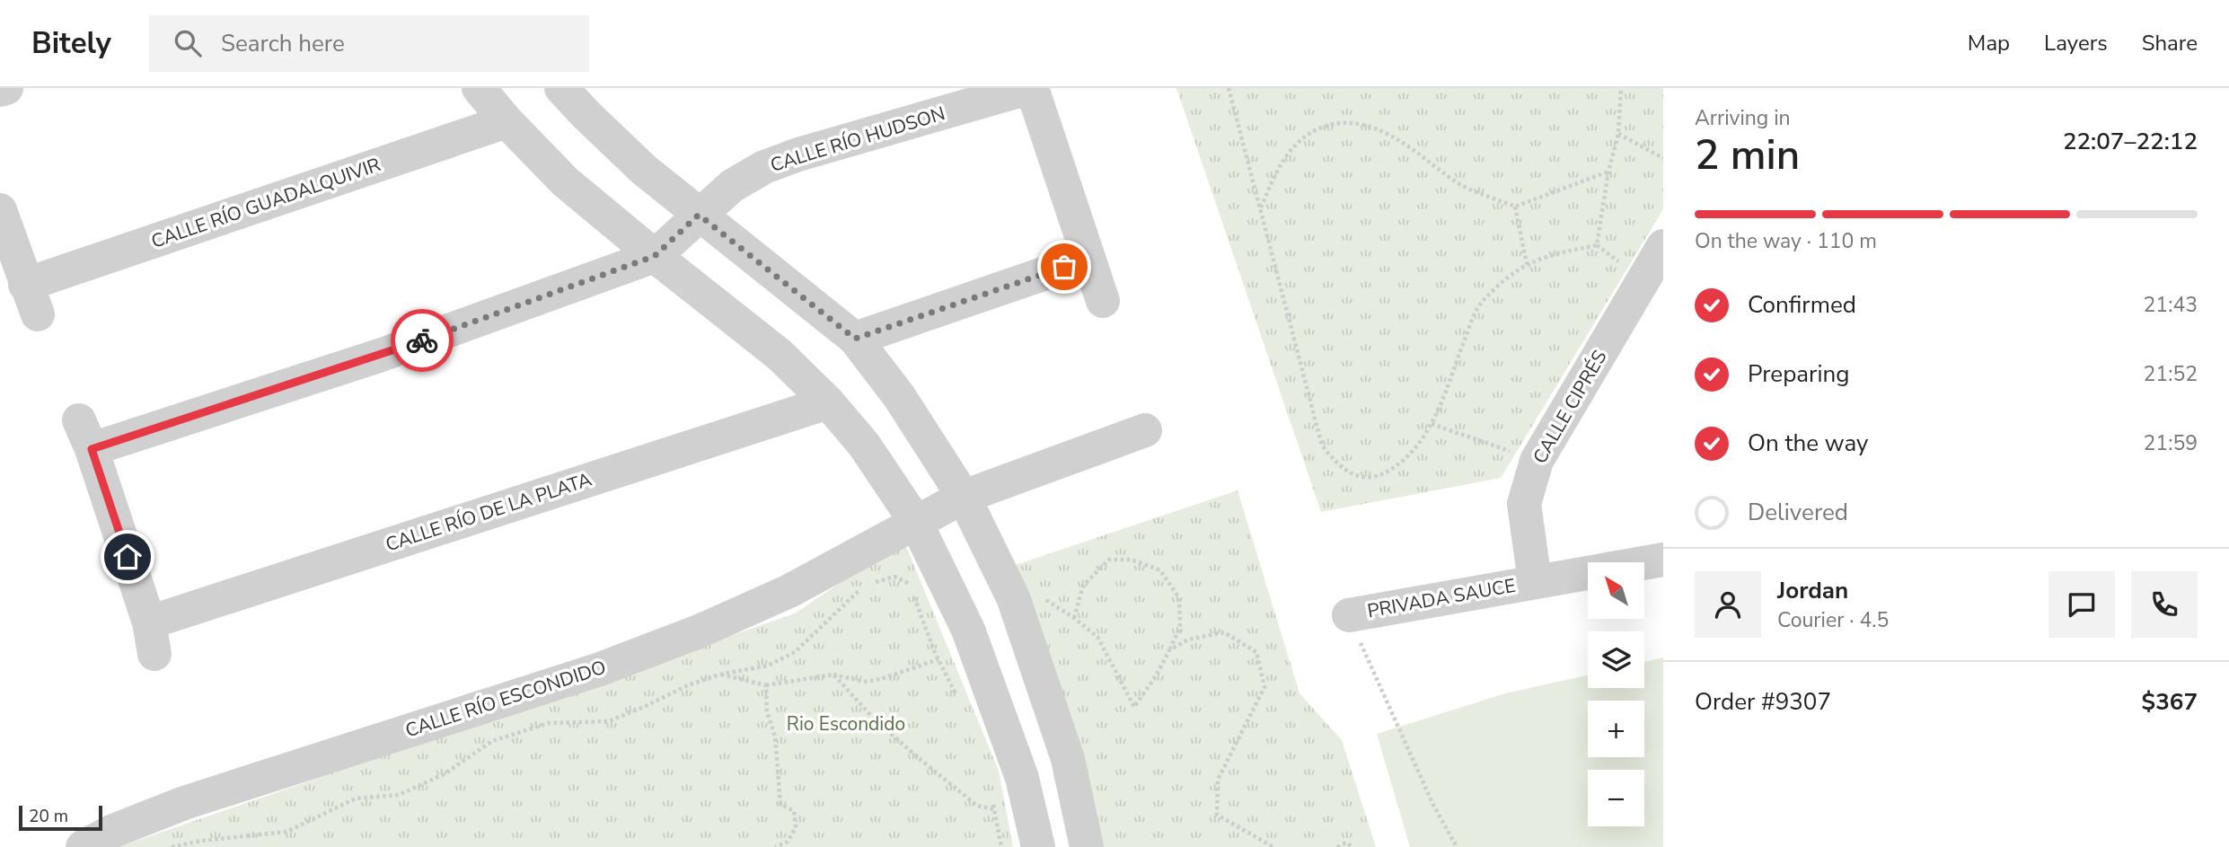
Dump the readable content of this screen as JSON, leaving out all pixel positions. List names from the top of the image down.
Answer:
{
  "streets": {
    "street": [
      "CALLE RÍO HUDSON",
      "CALLE RÍO GUADALQUIVIR",
      "CALLE CIPRÉS",
      "CALLE RÍO DE LA PLATA",
      "PRIVADA SAUCE",
      "CALLE RÍO ESCONDIDO"
    ]
  },
  "crossings": [
    ["CALLE RÍO HUDSON", "CALLE RÍO DE LA PLATA"],
    ["CALLE CIPRÉS", "PRIVADA SAUCE"]
  ],
  "parks": ["Rio Escondido"],
  "scale_bar": "20 m",
  "north": "top left",
  "page": {
    "header": "Bitely",
    "search": "Search here",
    "nav": ["Map", "Layers", "Share"],
    "heading": ["2 min", "Arriving in", "22:07–22:12"],
    "panel": [
      "Jordan",
      "Courier · 4.5",
      "Order #9307",
      "$367"
    ],
    "bar": "On the way · 110 m",
    "list": [
      ["Confirmed", "21:43"],
      ["Preparing", "21:52"],
      ["On the way", "21:59"],
      "Delivered"
    ],
    "map_buttons": ["+", "−"],
    "scale": "20 m"
  }
}
